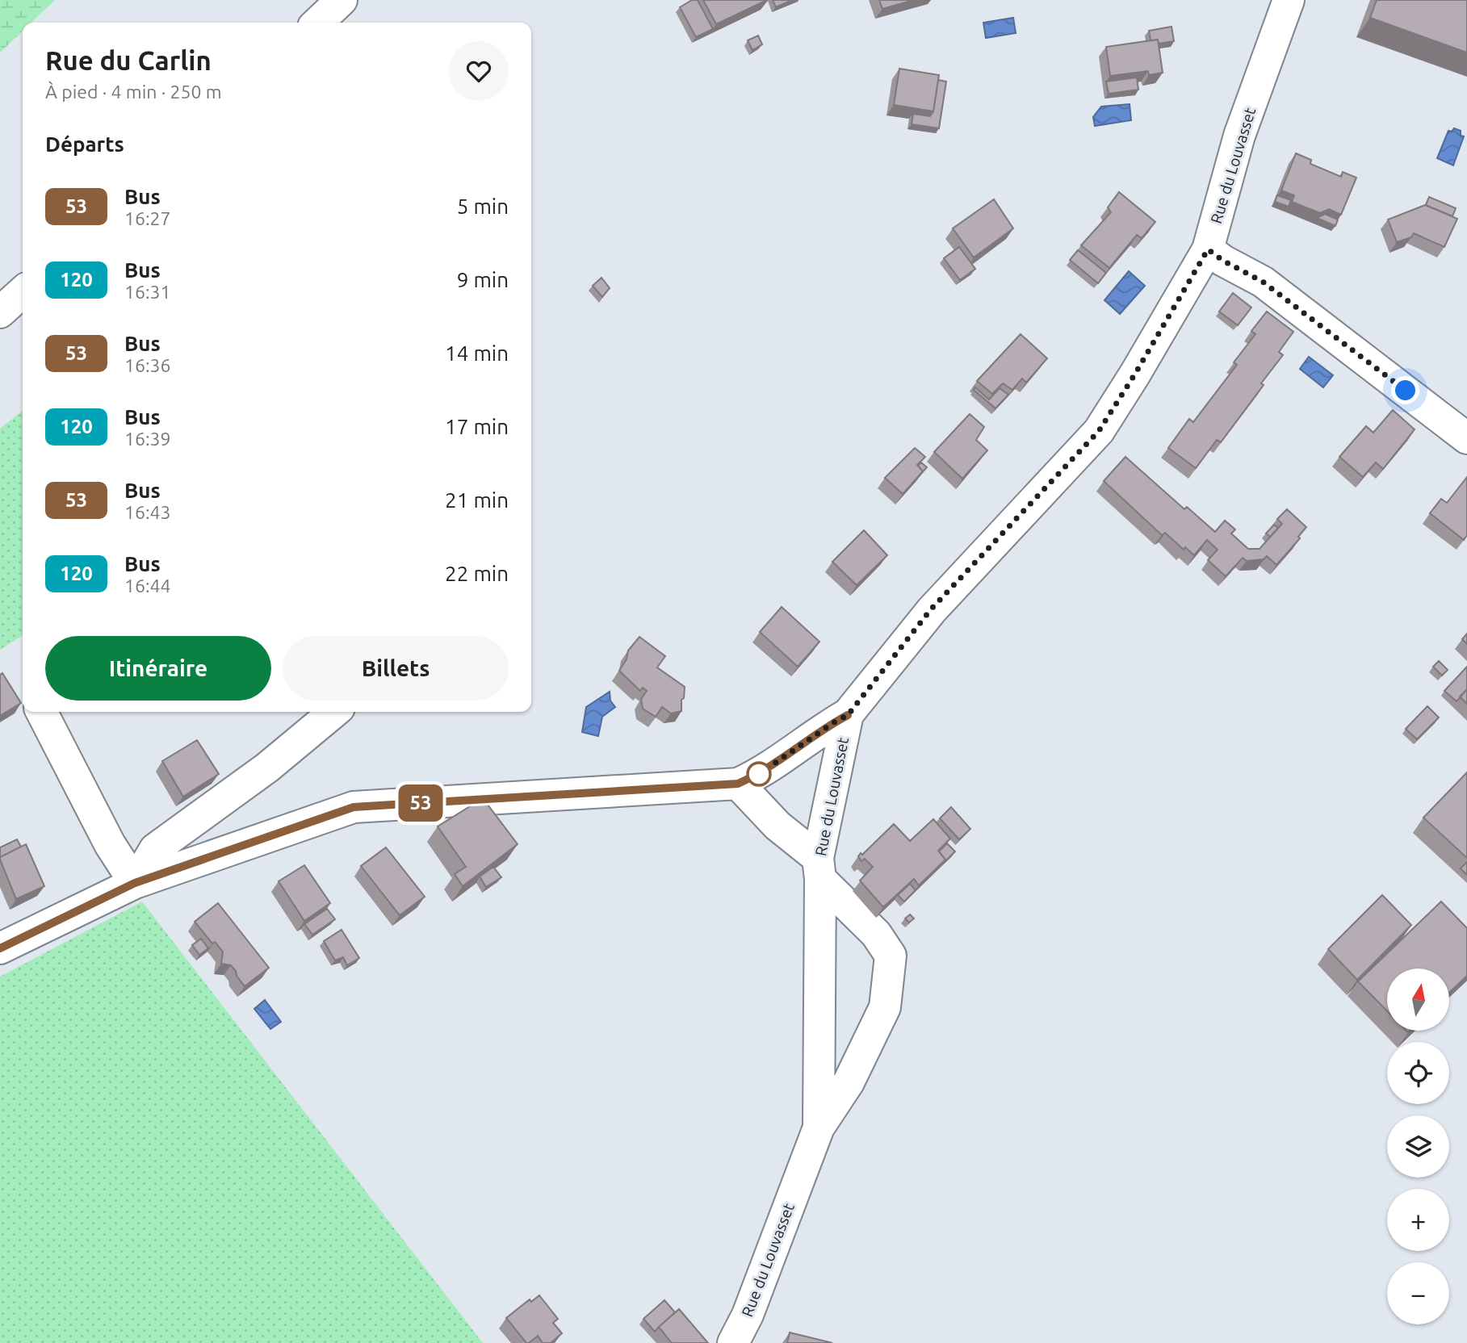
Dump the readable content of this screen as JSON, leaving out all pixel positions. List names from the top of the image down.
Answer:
{
  "streets": {
    "street": ["Rue du Louvasset"]
  },
  "lines": ["bus line 53"],
  "north": "top",
  "page": {
    "on_map": "53",
    "heading": [
      ["Rue du Carlin", "À pied · 4 min · 250 m"],
      "Départs"
    ],
    "list": [
      {
        "mark": "53",
        "name": "Bus",
        "note": "16:27",
        "value": "5 min"
      },
      {
        "mark": "120",
        "name": "Bus",
        "note": "16:31",
        "value": "9 min"
      },
      {
        "mark": "53",
        "name": "Bus",
        "note": "16:36",
        "value": "14 min"
      },
      {
        "mark": "120",
        "name": "Bus",
        "note": "16:39",
        "value": "17 min"
      },
      {
        "mark": "53",
        "name": "Bus",
        "note": "16:43",
        "value": "21 min"
      },
      {
        "mark": "120",
        "name": "Bus",
        "note": "16:44",
        "value": "22 min"
      }
    ],
    "buttons": ["Itinéraire", "Billets"],
    "map_buttons": ["+", "−"]
  }
}
